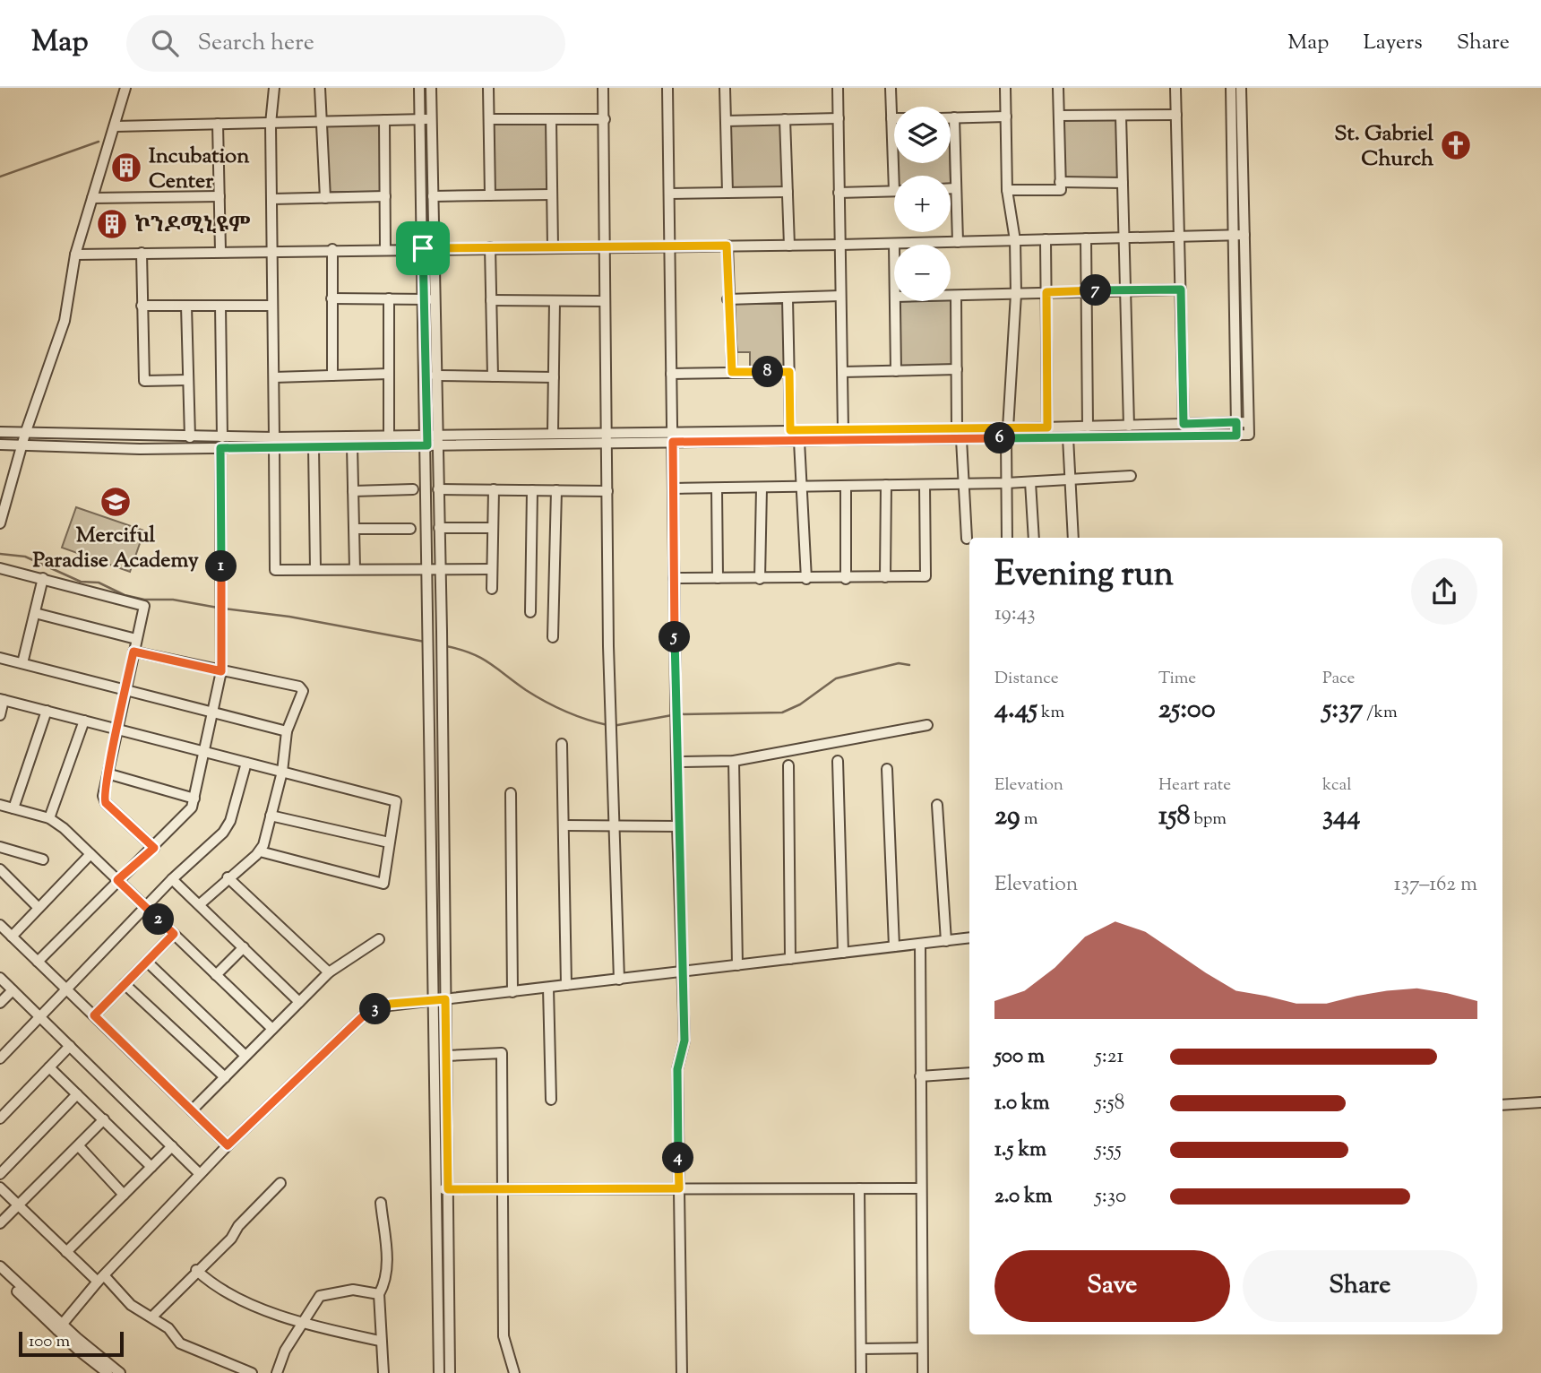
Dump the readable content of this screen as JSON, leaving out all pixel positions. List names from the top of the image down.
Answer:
{
  "places": {
    "church": ["St. Gabriel Church"],
    "building": ["Incubation Center", "ኮንዶሚኒዩም"],
    "school or university": ["Merciful Paradise Academy"]
  },
  "scale_bar": "100 m",
  "page": {
    "header": "Map",
    "search": "Search here",
    "nav": ["Map", "Layers", "Share"],
    "map_buttons": ["+", "−"],
    "pins": [
      "7",
      "8",
      "6",
      "1",
      "5",
      "2",
      "3",
      "4"
    ],
    "heading": ["Evening run", "19:43"],
    "stats": [
      ["Distance", "4.45 km"],
      ["Time", "25:00"],
      ["Pace", "5:37 /km"],
      ["Elevation", "29 m"],
      ["Heart rate", "158 bpm"],
      ["kcal", "344"]
    ],
    "chart": ["Elevation", "137–162 m"],
    "list": [
      {
        "name": "500 m",
        "note": "5:21"
      },
      {
        "name": "1.0 km",
        "note": "5:58"
      },
      {
        "name": "1.5 km",
        "note": "5:55"
      },
      {
        "name": "2.0 km",
        "note": "5:30"
      }
    ],
    "buttons": ["Save", "Share"],
    "scale": "100 m"
  }
}
